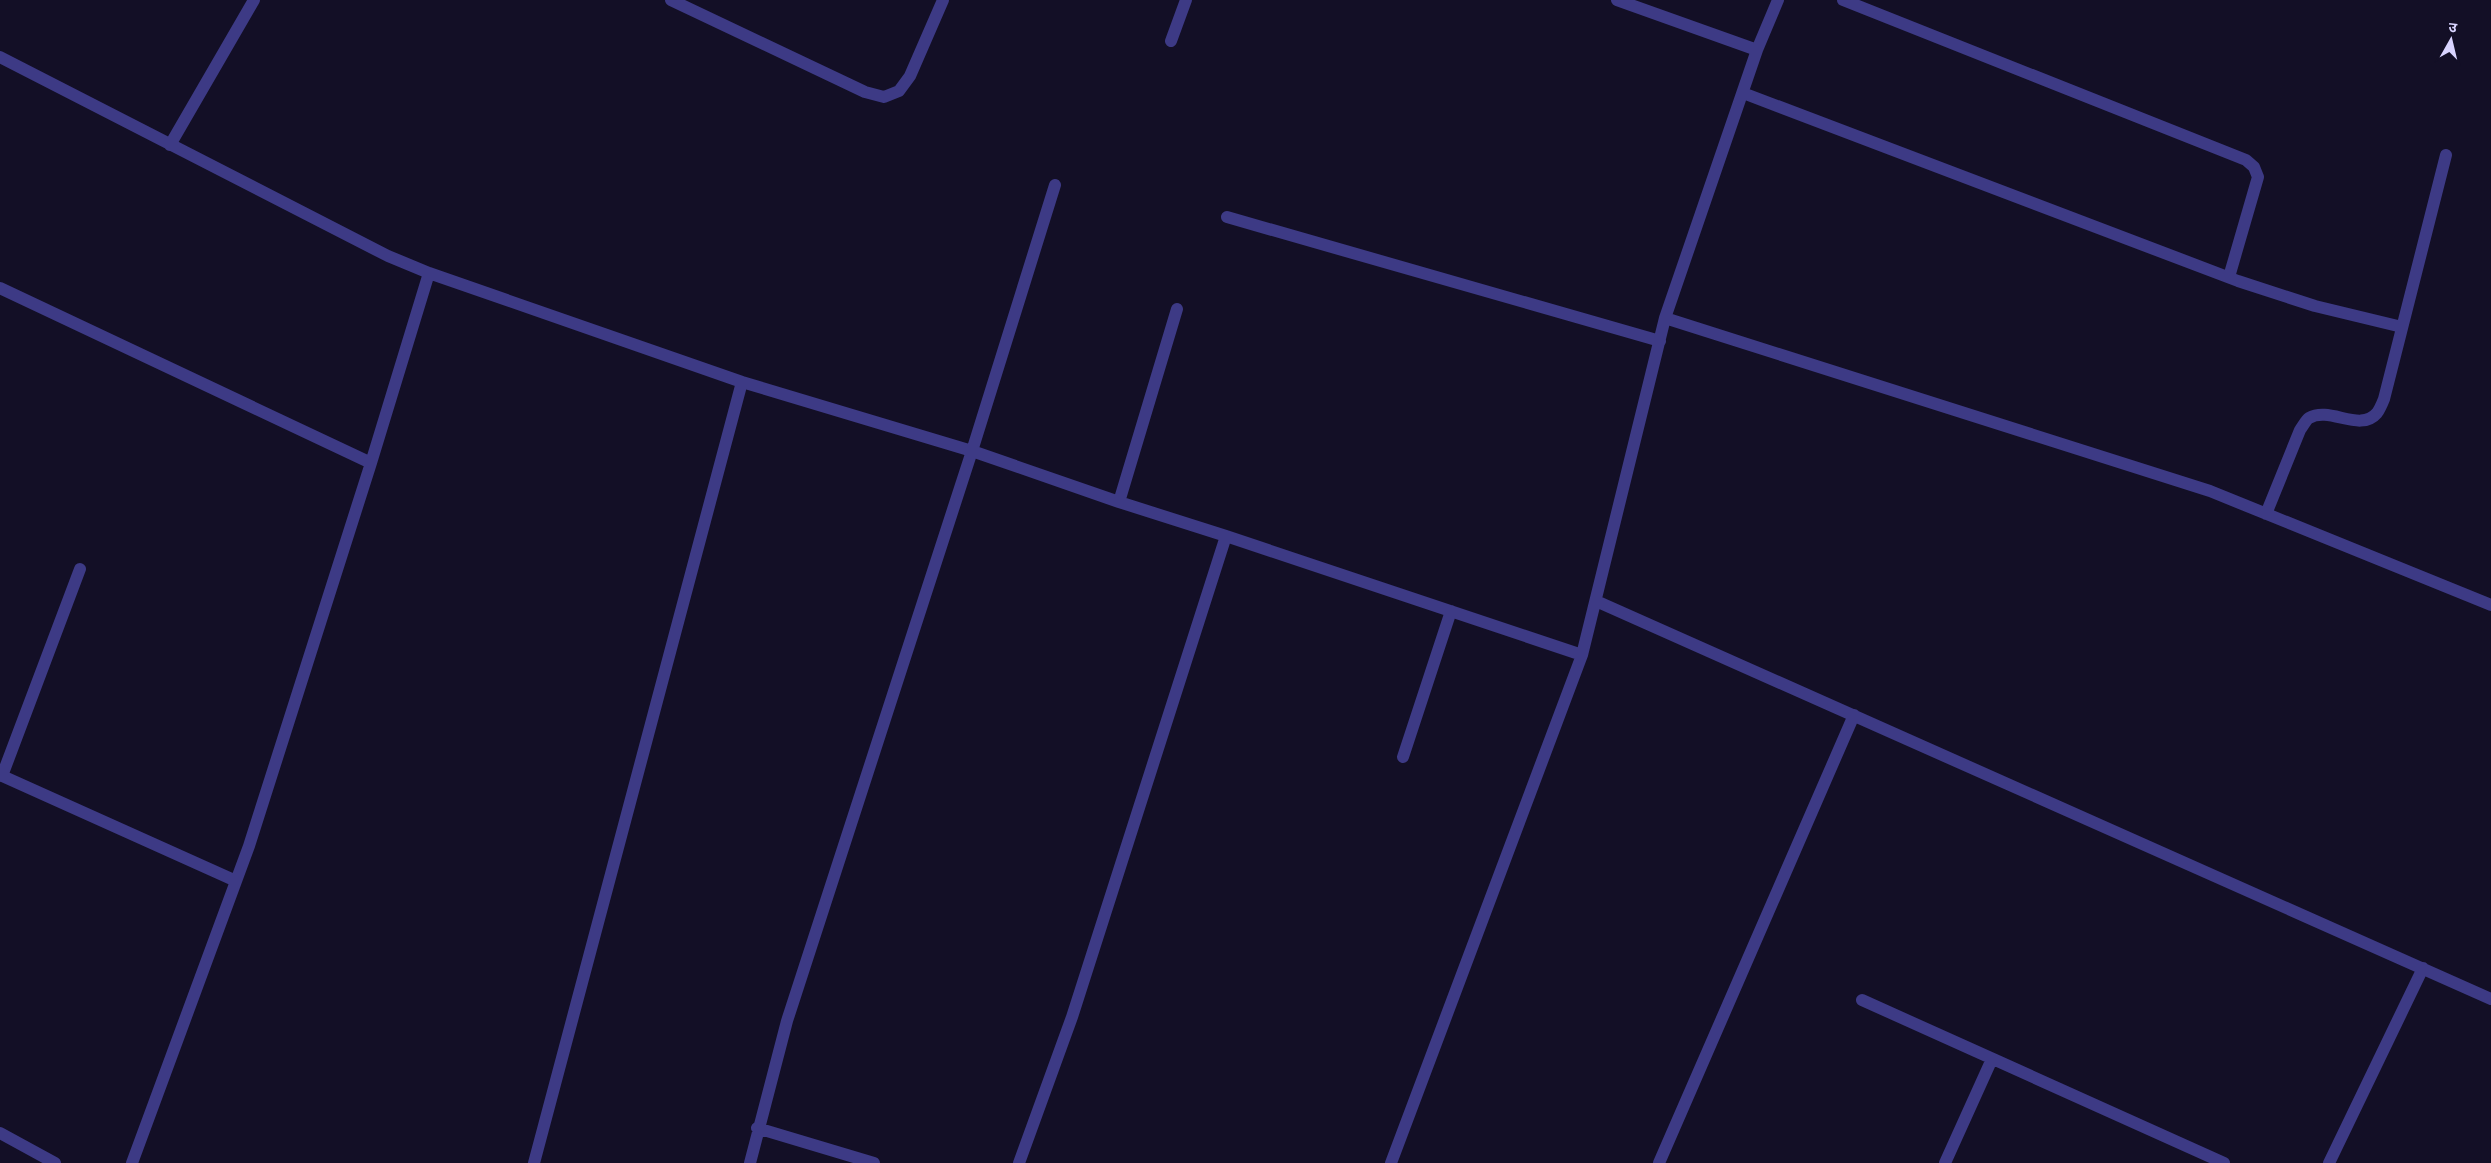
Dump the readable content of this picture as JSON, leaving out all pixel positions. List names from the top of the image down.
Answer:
{
  "north": "top"
}
